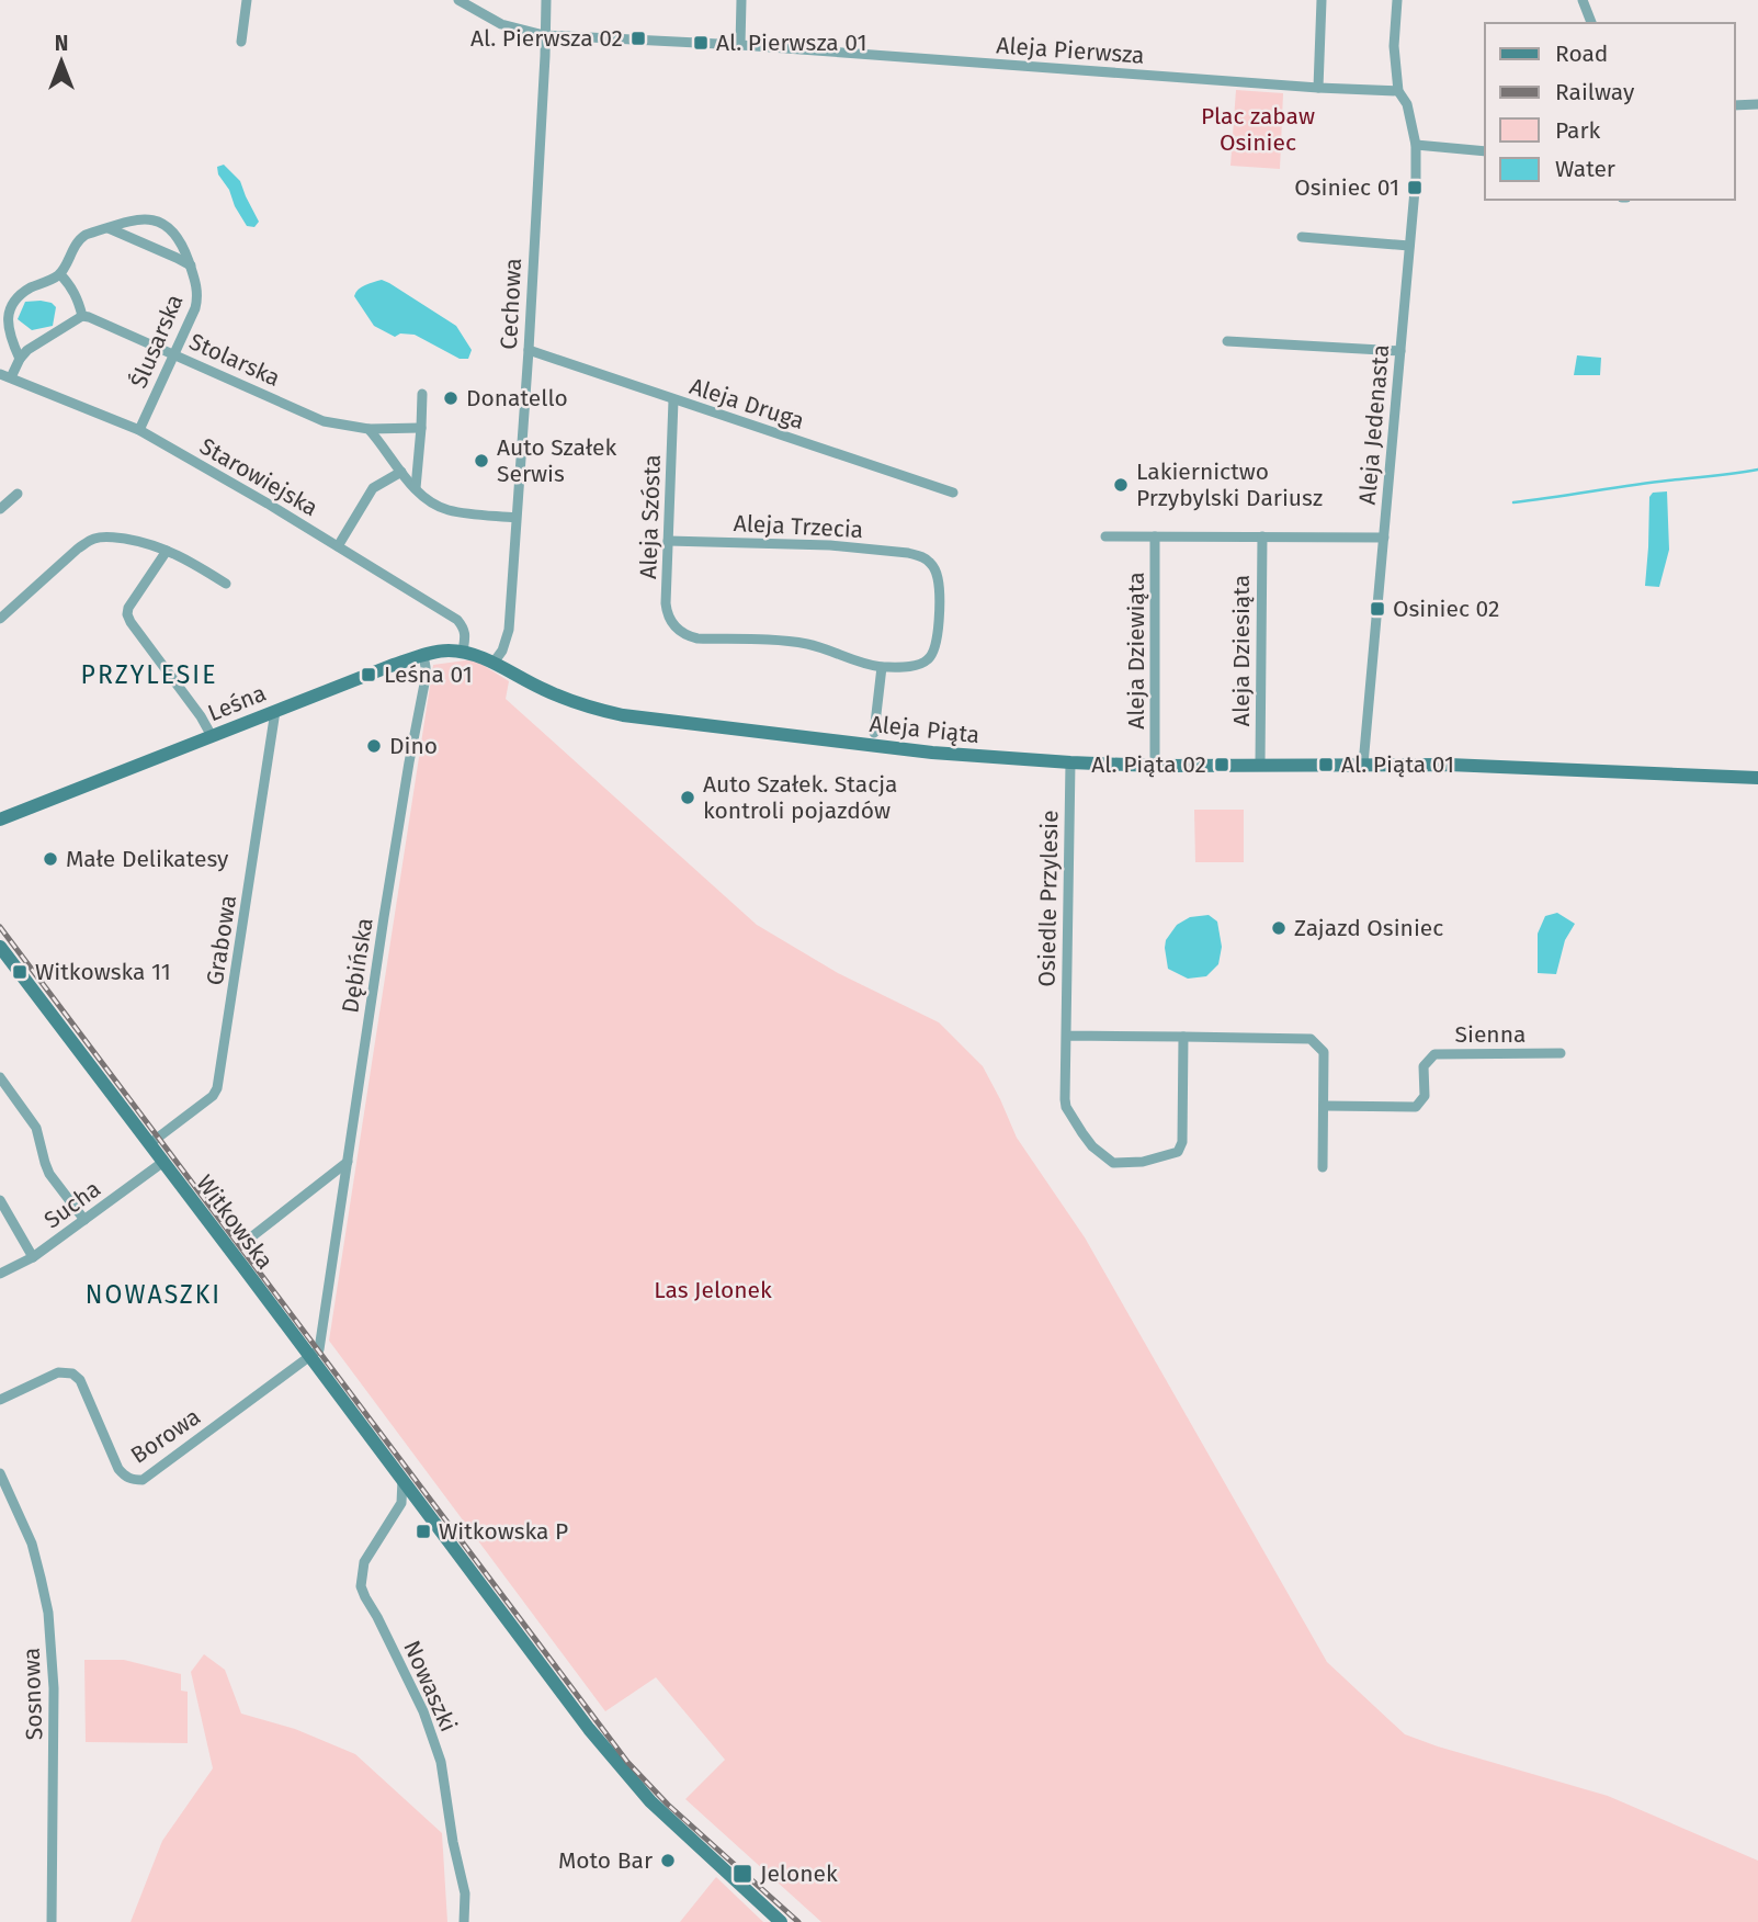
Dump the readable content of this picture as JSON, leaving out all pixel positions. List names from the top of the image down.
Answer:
{
  "streets": {
    "street": [
      "Aleja Pierwsza",
      "Cechowa",
      "Ślusarska",
      "Stolarska",
      "Aleja Druga",
      "Aleja Jedenasta",
      "Starowiejska",
      "Aleja Szósta",
      "Aleja Trzecia",
      "Aleja Dziewiąta",
      "Aleja Dziesiąta",
      "Leśna",
      "Aleja Piąta",
      "Osiedle Przylesie",
      "Grabowa",
      "Dębińska",
      "Sienna",
      "Sucha",
      "Witkowska",
      "Borowa",
      "Nowaszki",
      "Sosnowa"
    ]
  },
  "crossings": [
    ["Aleja Pierwsza", "Cechowa"],
    ["Aleja Pierwsza", "Aleja Jedenasta"],
    ["Cechowa", "Aleja Druga"],
    ["Cechowa", "Leśna"],
    ["Cechowa", "Aleja Piąta"],
    ["Ślusarska", "Stolarska"],
    ["Ślusarska", "Starowiejska"],
    ["Aleja Druga", "Aleja Szósta"],
    ["Aleja Jedenasta", "Aleja Piąta"],
    ["Starowiejska", "Leśna"],
    ["Aleja Szósta", "Aleja Trzecia"],
    ["Aleja Dziewiąta", "Aleja Piąta"],
    ["Aleja Dziesiąta", "Aleja Piąta"],
    ["Leśna", "Aleja Piąta"],
    ["Leśna", "Grabowa"],
    ["Leśna", "Dębińska"],
    ["Aleja Piąta", "Osiedle Przylesie"],
    ["Grabowa", "Witkowska"],
    ["Dębińska", "Witkowska"],
    ["Dębińska", "Borowa"],
    ["Sucha", "Witkowska"],
    ["Witkowska", "Borowa"],
    ["Witkowska", "Nowaszki"]
  ],
  "districts": ["PRZYLESIE", "NOWASZKI"],
  "parks": ["Plac zabaw Osiniec", "Las Jelonek"],
  "places": {
    "transit": [
      "Al. Pierwsza 02",
      "Al. Pierwsza 01",
      "Osiniec 01",
      "Osiniec 02",
      "Leśna 01",
      "Al. Piąta 02",
      "Al. Piąta 01",
      "Witkowska 11",
      "Witkowska P",
      "Jelonek"
    ],
    "other": [
      "Donatello",
      "Auto Szałek Serwis",
      "Lakiernictwo Przybylski Dariusz",
      "Dino",
      "Auto Szałek. Stacja kontroli pojazdów",
      "Małe Delikatesy",
      "Zajazd Osiniec",
      "Moto Bar"
    ]
  },
  "legend": [
    "Road",
    "Railway",
    "Park",
    "Water"
  ],
  "north": "top"
}
